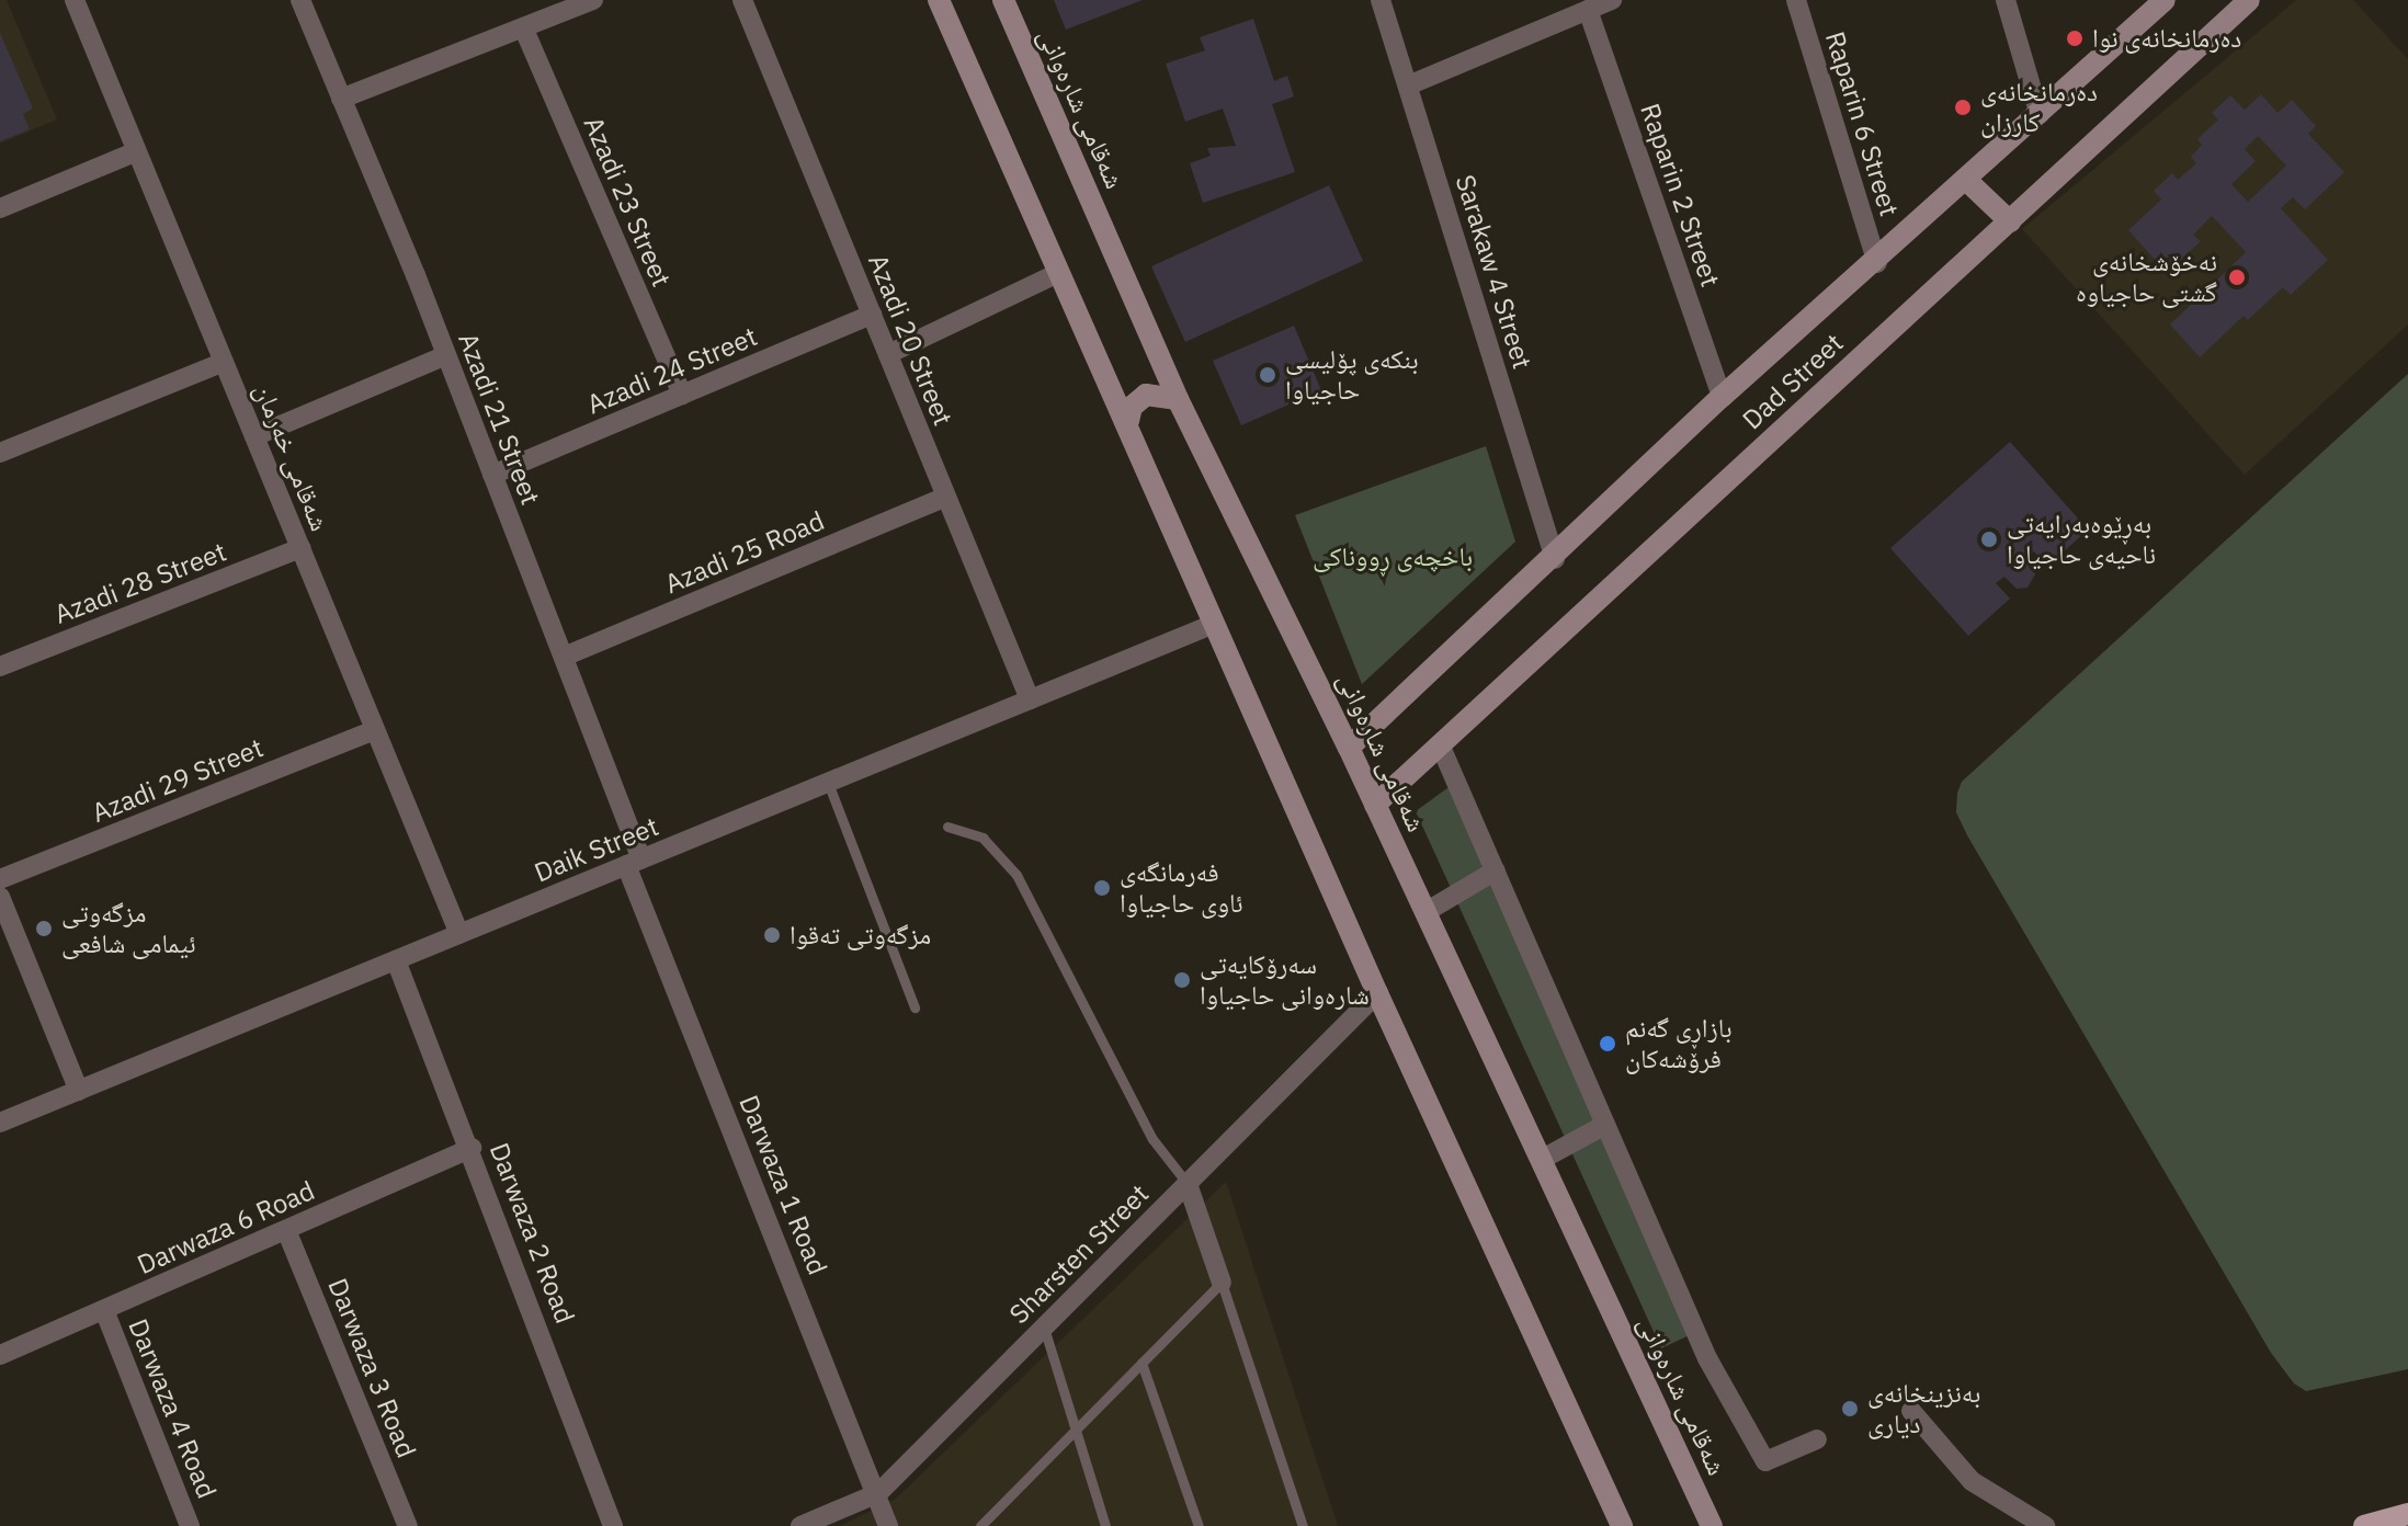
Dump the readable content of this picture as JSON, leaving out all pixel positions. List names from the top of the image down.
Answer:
{
  "streets": {
    "main road": ["شەقامی شارەوانی", "Dad Street"],
    "street": [
      "Raparin 6 Street",
      "Raparin 2 Street",
      "Azadi 23 Street",
      "Sarakaw 4 Street",
      "Azadi 20 Street",
      "Azadi 24 Street",
      "Azadi 21 Street",
      "شەقامی خەرمان",
      "Azadi 25 Road",
      "Azadi 28 Street",
      "Azadi 29 Street",
      "Daik Street",
      "Darwaza 1 Road",
      "Darwaza 6 Road",
      "Darwaza 2 Road",
      "Sharsten Street",
      "Darwaza 3 Road",
      "Darwaza 4 Road"
    ]
  },
  "crossings": [
    ["شەقامی شارەوانی", "Dad Street"],
    ["Raparin 6 Street", "Dad Street"],
    ["Raparin 2 Street", "Dad Street"],
    ["Azadi 23 Street", "Azadi 24 Street"],
    ["Sarakaw 4 Street", "Dad Street"],
    ["Azadi 20 Street", "Azadi 24 Street"],
    ["Azadi 20 Street", "Azadi 25 Road"],
    ["Azadi 20 Street", "Daik Street"],
    ["Azadi 24 Street", "Azadi 21 Street"],
    ["Azadi 21 Street", "Azadi 25 Road"],
    ["Azadi 21 Street", "Daik Street"],
    ["Azadi 21 Street", "Darwaza 1 Road"],
    ["شەقامی خەرمان", "Azadi 28 Street"],
    ["شەقامی خەرمان", "Azadi 29 Street"],
    ["شەقامی خەرمان", "Daik Street"],
    ["Daik Street", "Darwaza 1 Road"],
    ["Daik Street", "Darwaza 2 Road"],
    ["Darwaza 1 Road", "Sharsten Street"],
    ["Darwaza 6 Road", "Darwaza 2 Road"],
    ["Darwaza 6 Road", "Darwaza 3 Road"],
    ["Darwaza 6 Road", "Darwaza 4 Road"]
  ],
  "parks": ["باخچەی ڕووناکی"],
  "places": [
    "دەرمانخانەی نوا",
    "دەرمانخانەی کارزان",
    "نەخۆشخانەی گشتی حاجیاوە",
    "بنکەی پۆلیسی حاجیاوا",
    "بەڕێوەبەرایەتی ناحیەی حاجیاوا",
    "فەرمانگەی ئاوی حاجیاوا",
    "مزگەوتی ئیمامی شافعی",
    "مزگەوتی تەقوا",
    "سەرۆکایەتی شارەوانی حاجیاوا",
    "بازاڕی گەنم فرۆشەکان",
    "بەنزینخانەی دیاری"
  ]
}
